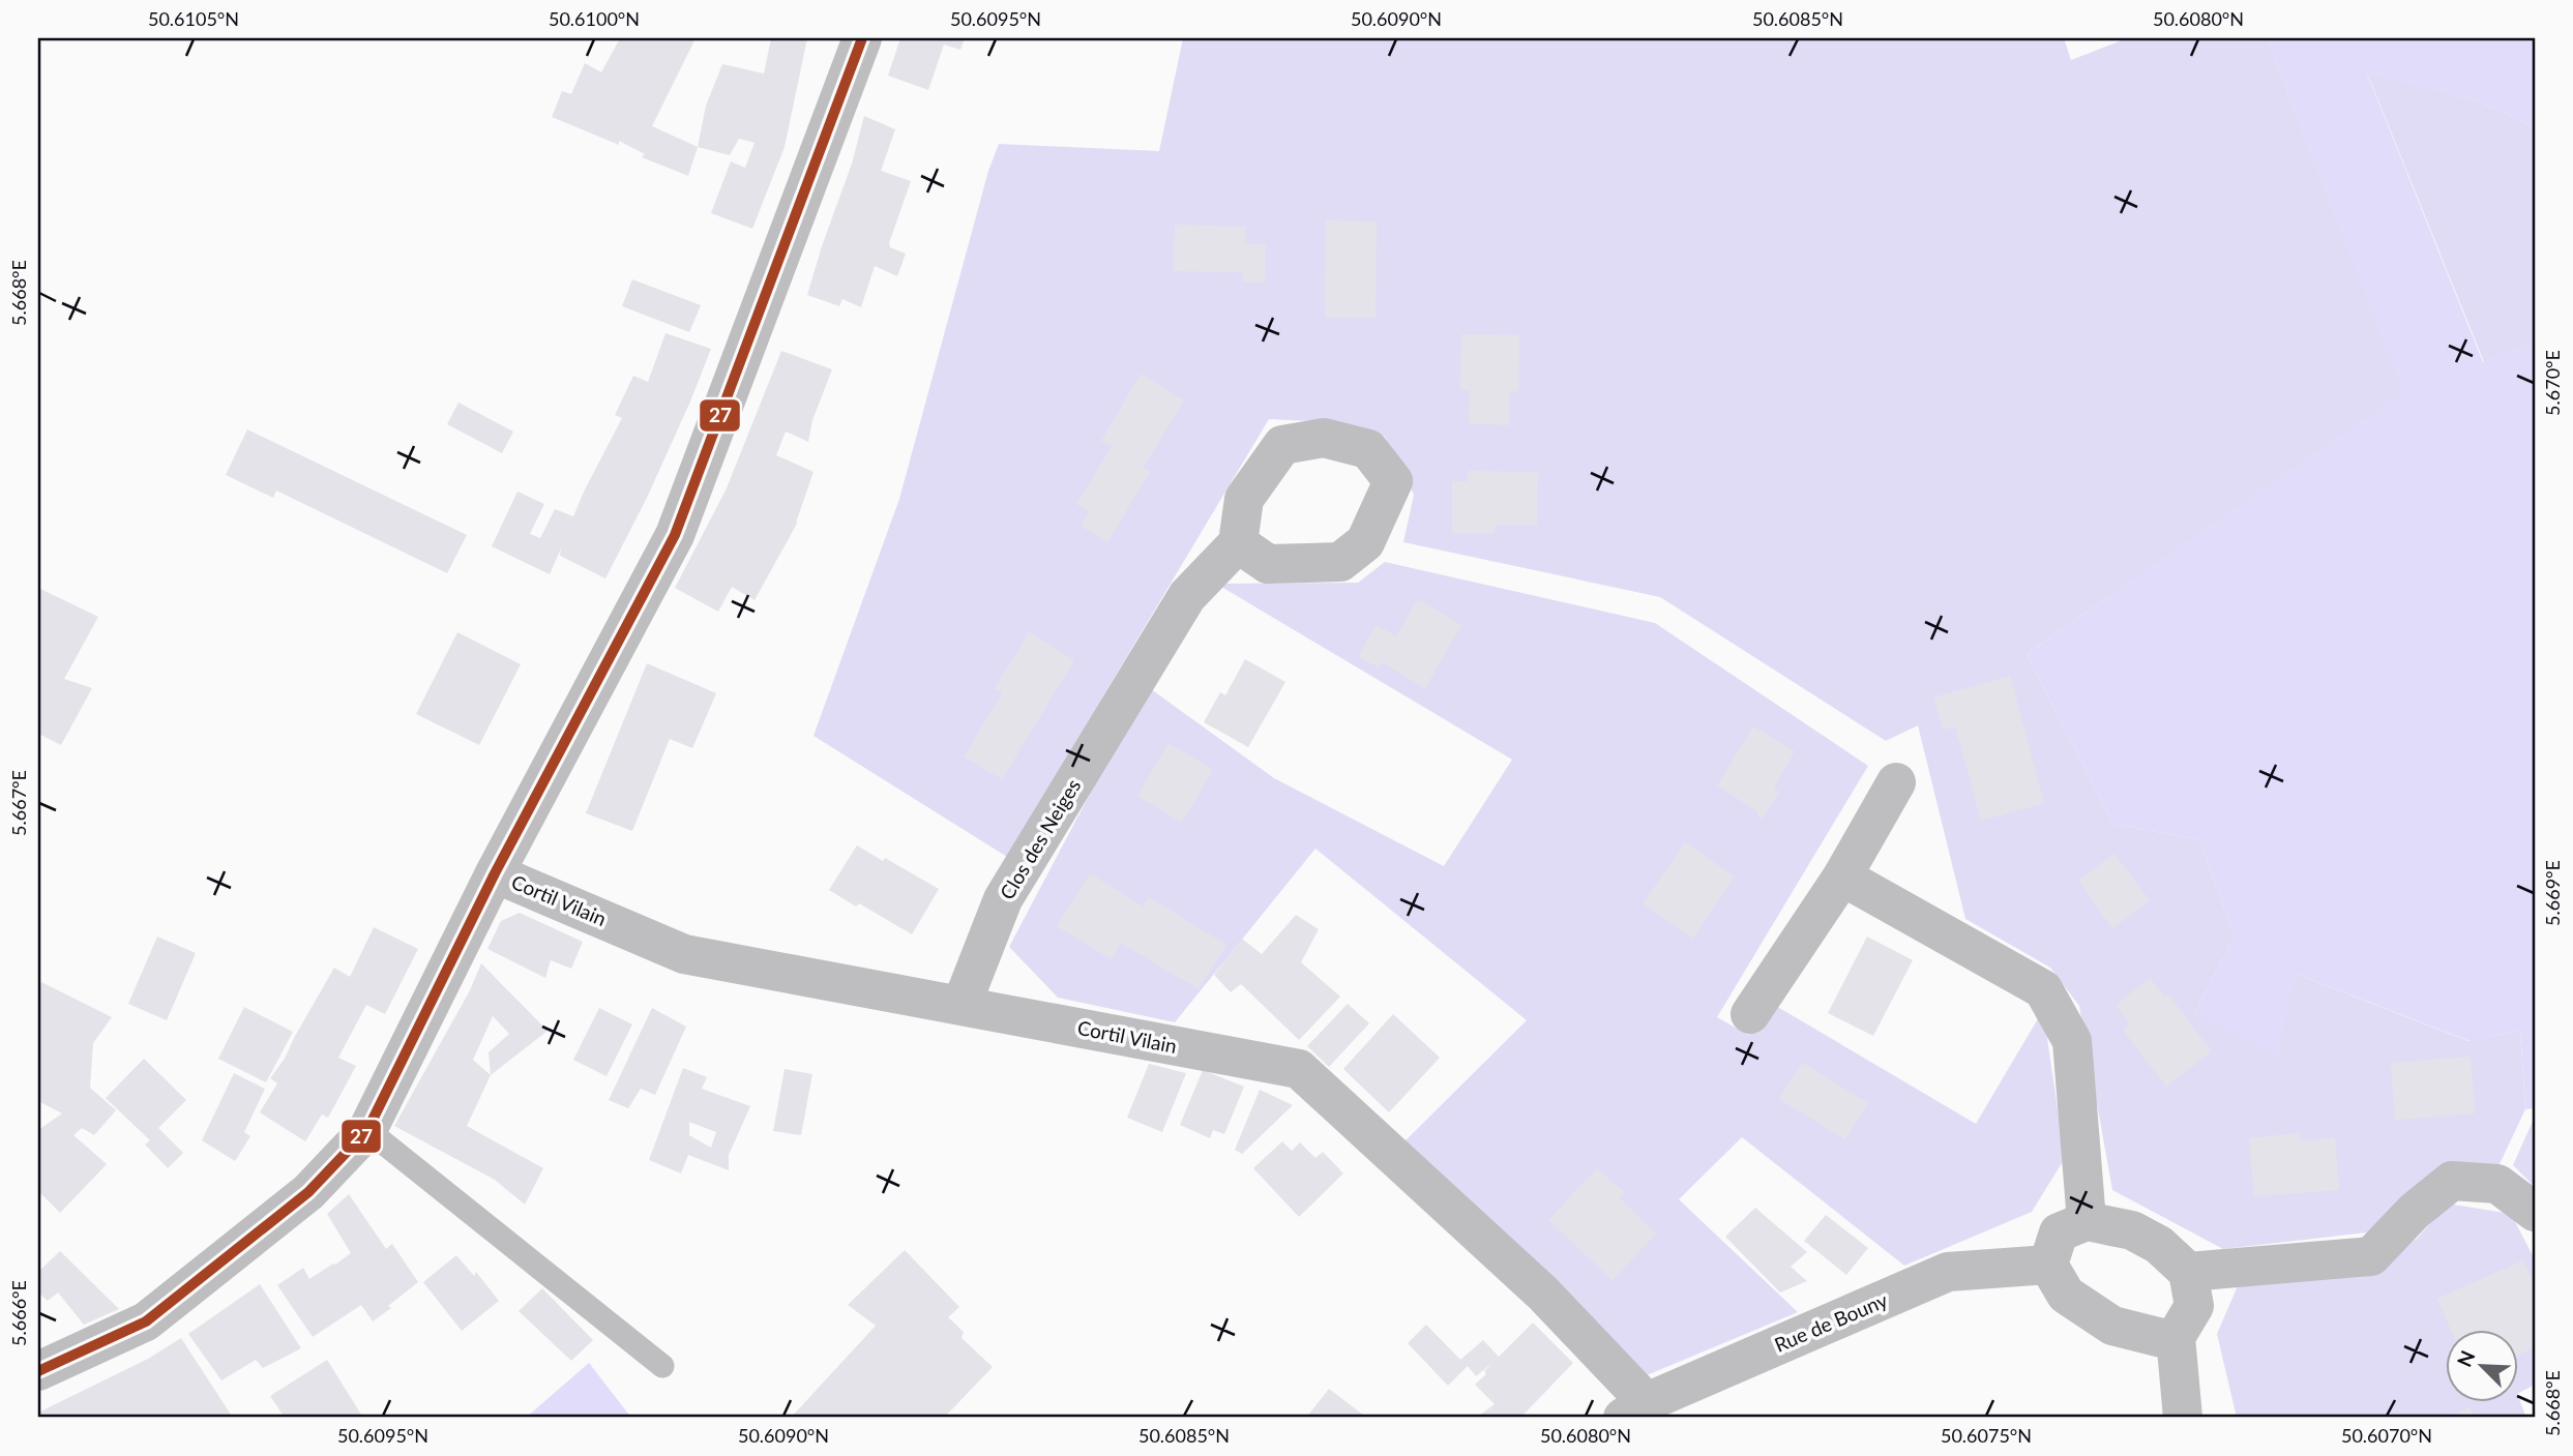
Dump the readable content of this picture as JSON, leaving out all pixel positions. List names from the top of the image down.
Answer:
{
  "streets": {
    "street": ["Clos des Neiges", "Cortil Vilain", "Rue de Bouny"]
  },
  "crossings": [
    ["Clos des Neiges", "Cortil Vilain"],
    ["Cortil Vilain", "Rue de Bouny"]
  ],
  "lines": ["transit line 27"],
  "north": "top left",
  "coordinates": [
    "50.6105°N",
    "50.6100°N",
    "50.6095°N",
    "50.6090°N",
    "50.6085°N",
    "50.6080°N",
    "5.668°E",
    "5.670°E",
    "5.667°E",
    "5.669°E",
    "5.666°E",
    "50.6075°N",
    "50.6070°N"
  ]
}
